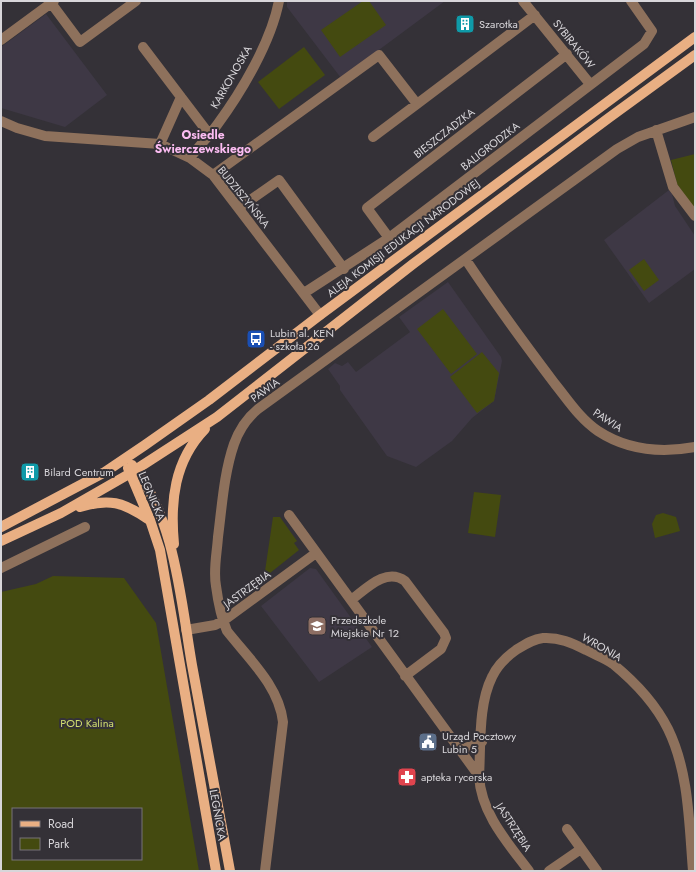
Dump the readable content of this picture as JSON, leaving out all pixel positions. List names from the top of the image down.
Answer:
{
  "streets": {
    "main road": ["ALEJA KOMISJI EDUKACJI NARODOWEJ", "LEGNICKA"],
    "street": [
      "SYBIRAKÓW",
      "KARKONOSKA",
      "BIESZCZADZKA",
      "BALIGRODZKA",
      "BUDZISZYŃSKA",
      "PAWIA",
      "JASTRZĘBIA",
      "WRONIA"
    ]
  },
  "crossings": [
    ["SYBIRAKÓW", "BIESZCZADZKA"],
    ["SYBIRAKÓW", "BALIGRODZKA"],
    ["KARKONOSKA", "BUDZISZYŃSKA"],
    ["BIESZCZADZKA", "BALIGRODZKA"],
    ["BALIGRODZKA", "BUDZISZYŃSKA"],
    ["BUDZISZYŃSKA", "ALEJA KOMISJI EDUKACJI NARODOWEJ"],
    ["ALEJA KOMISJI EDUKACJI NARODOWEJ", "LEGNICKA"],
    ["PAWIA", "JASTRZĘBIA"],
    ["LEGNICKA", "JASTRZĘBIA"],
    ["JASTRZĘBIA", "WRONIA"]
  ],
  "districts": ["Osiedle Świerczewskiego"],
  "parks": ["POD Kalina"],
  "places": {
    "building": ["Szarotka", "Bilard Centrum"],
    "bus stop": ["Lubin al. KEN - szkoła 26"],
    "school or university": ["Przedszkole Miejskie Nr 12"],
    "public building": ["Urząd Pocztowy Lubin 5"],
    "pharmacy": ["apteka rycerska"]
  },
  "legend": ["Road", "Park"]
}
